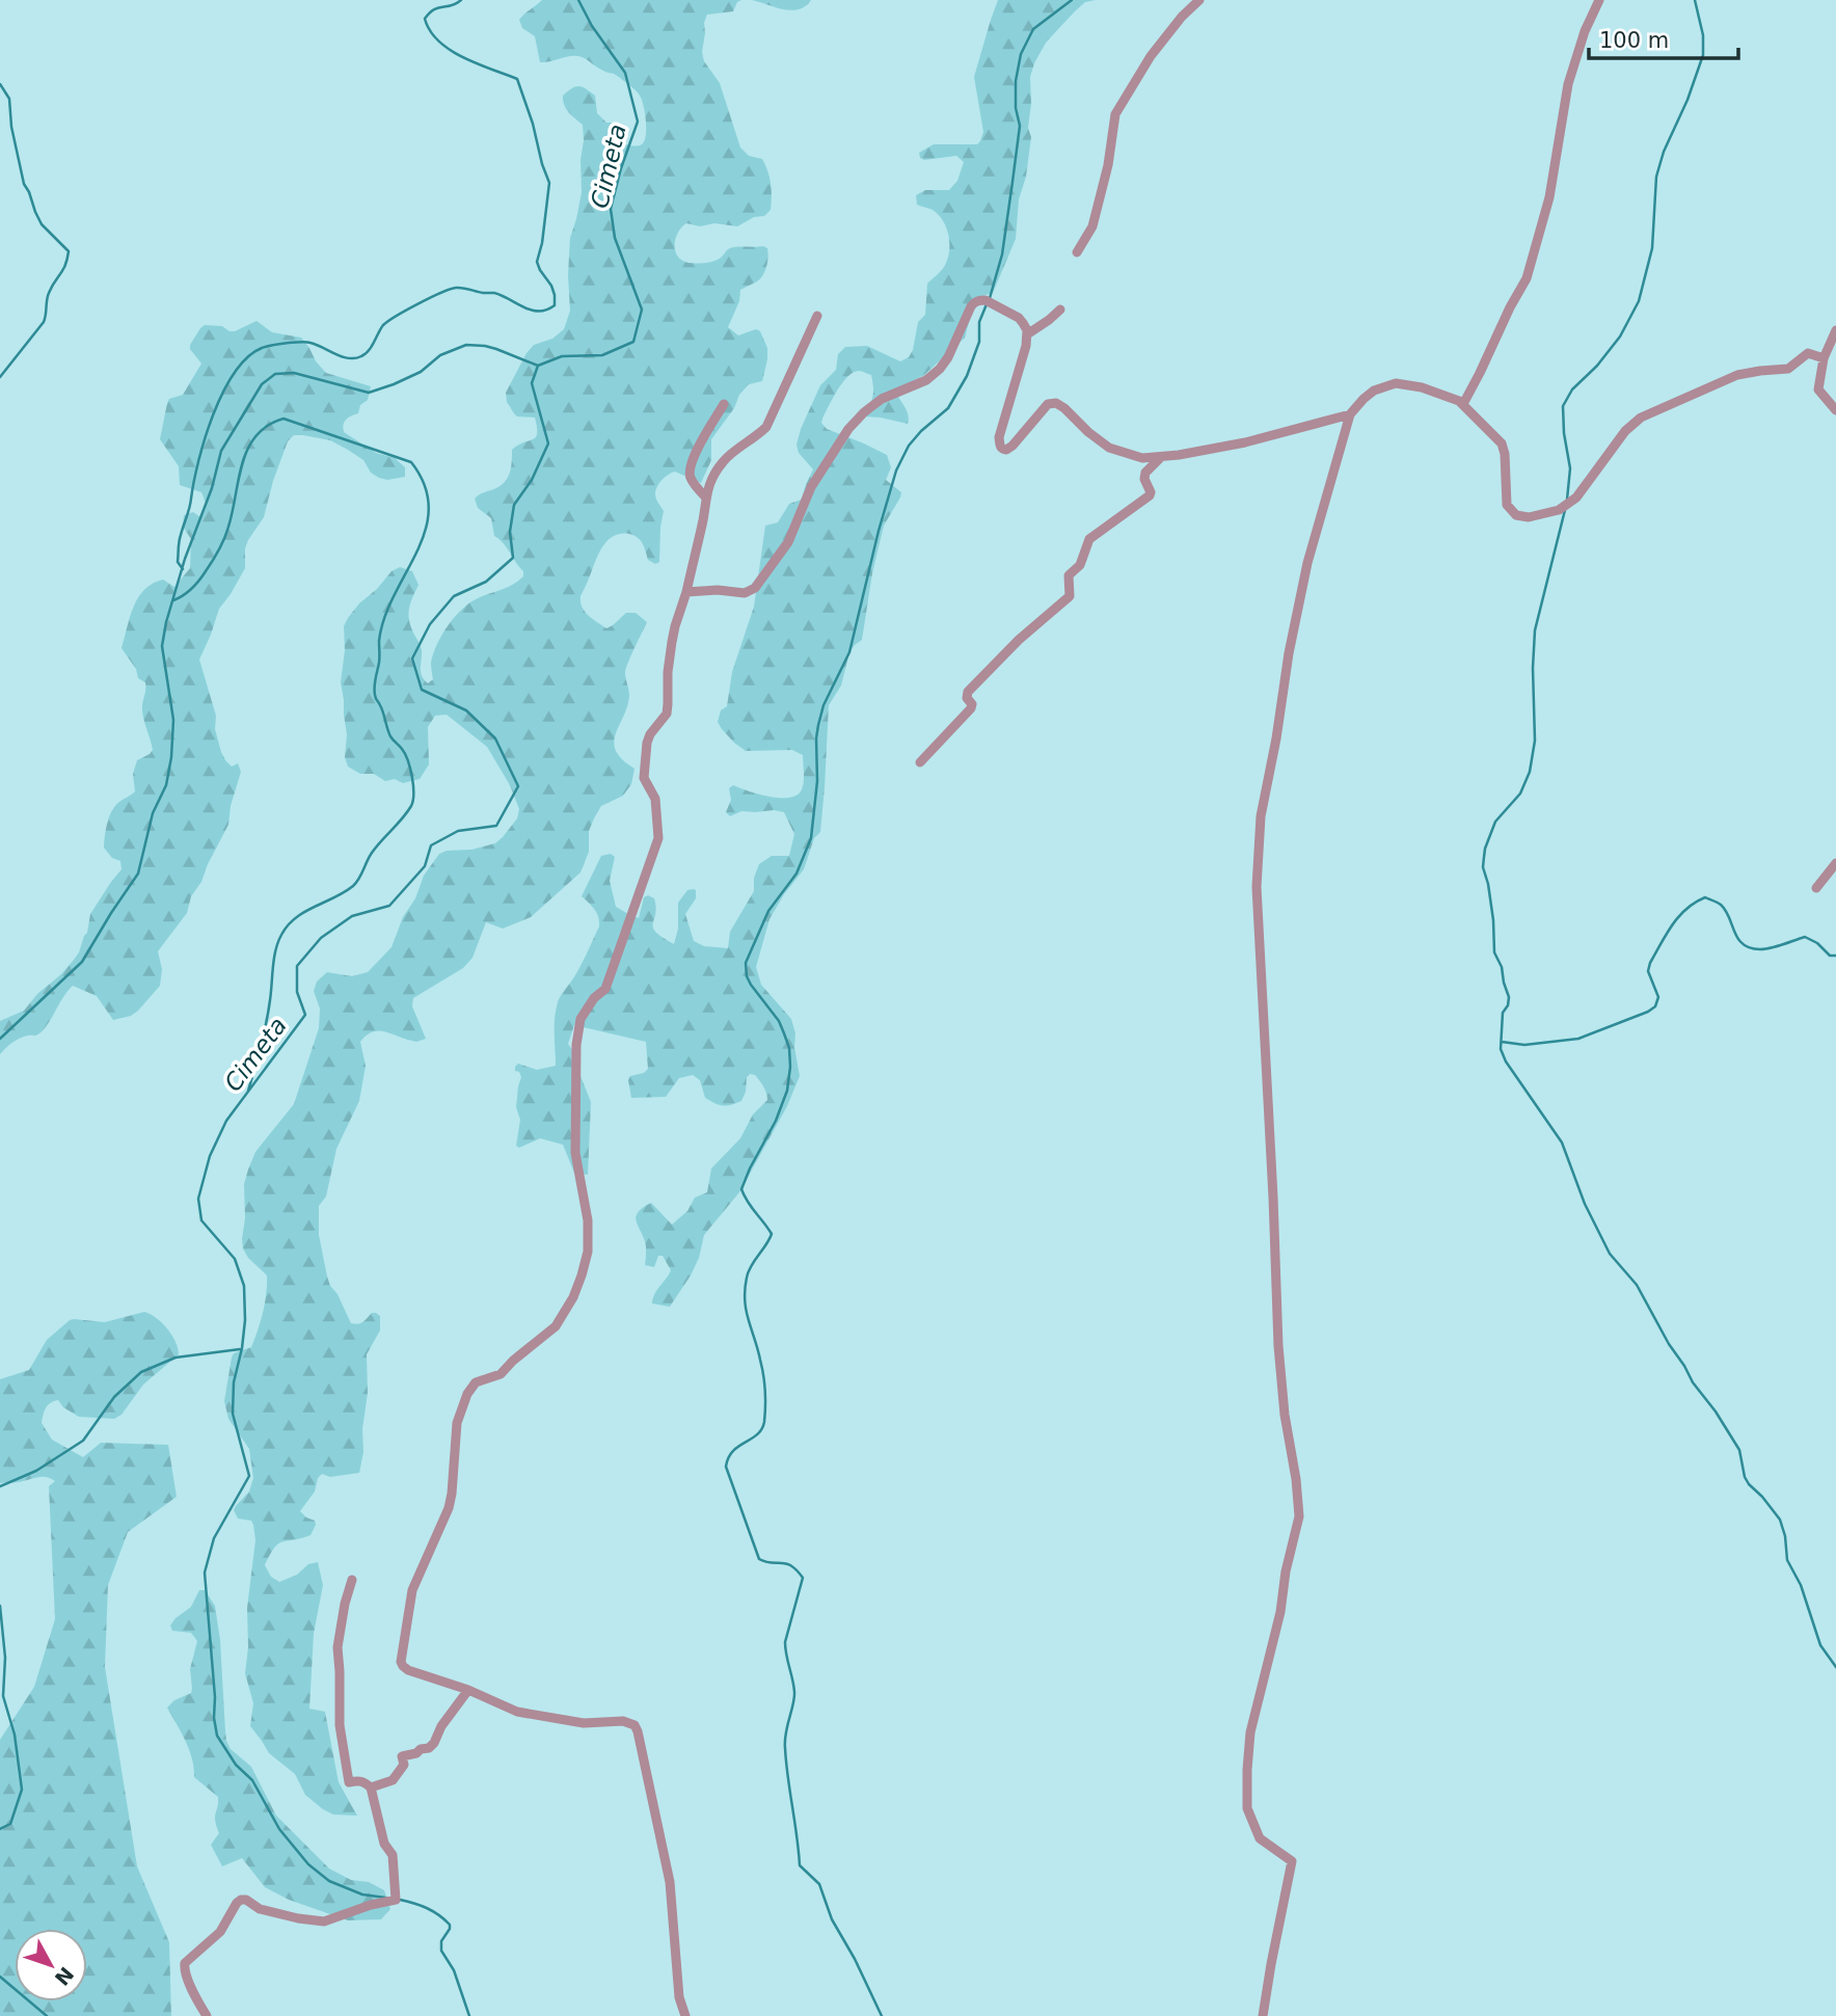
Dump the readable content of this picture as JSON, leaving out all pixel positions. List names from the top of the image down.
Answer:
{
  "water": ["Cimeta"],
  "scale_bar": "100 m",
  "north": "bottom right"
}
